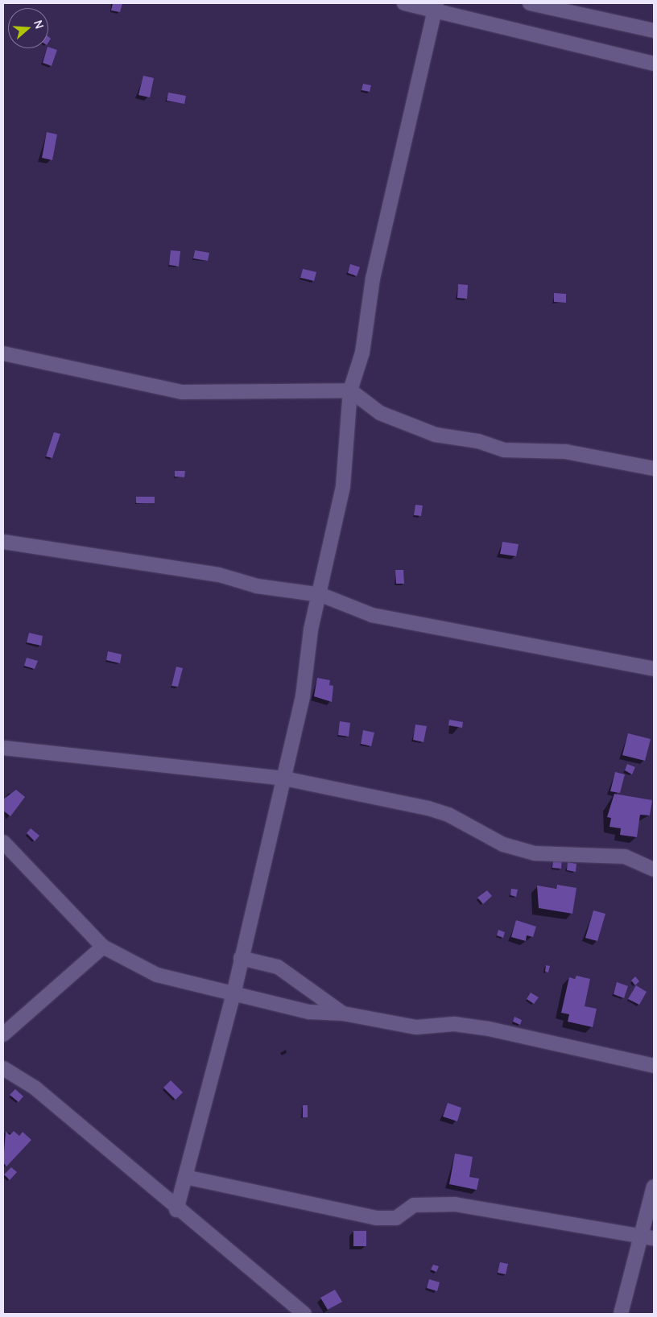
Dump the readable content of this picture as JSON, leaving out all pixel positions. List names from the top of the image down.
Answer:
{
  "north": "right"
}
